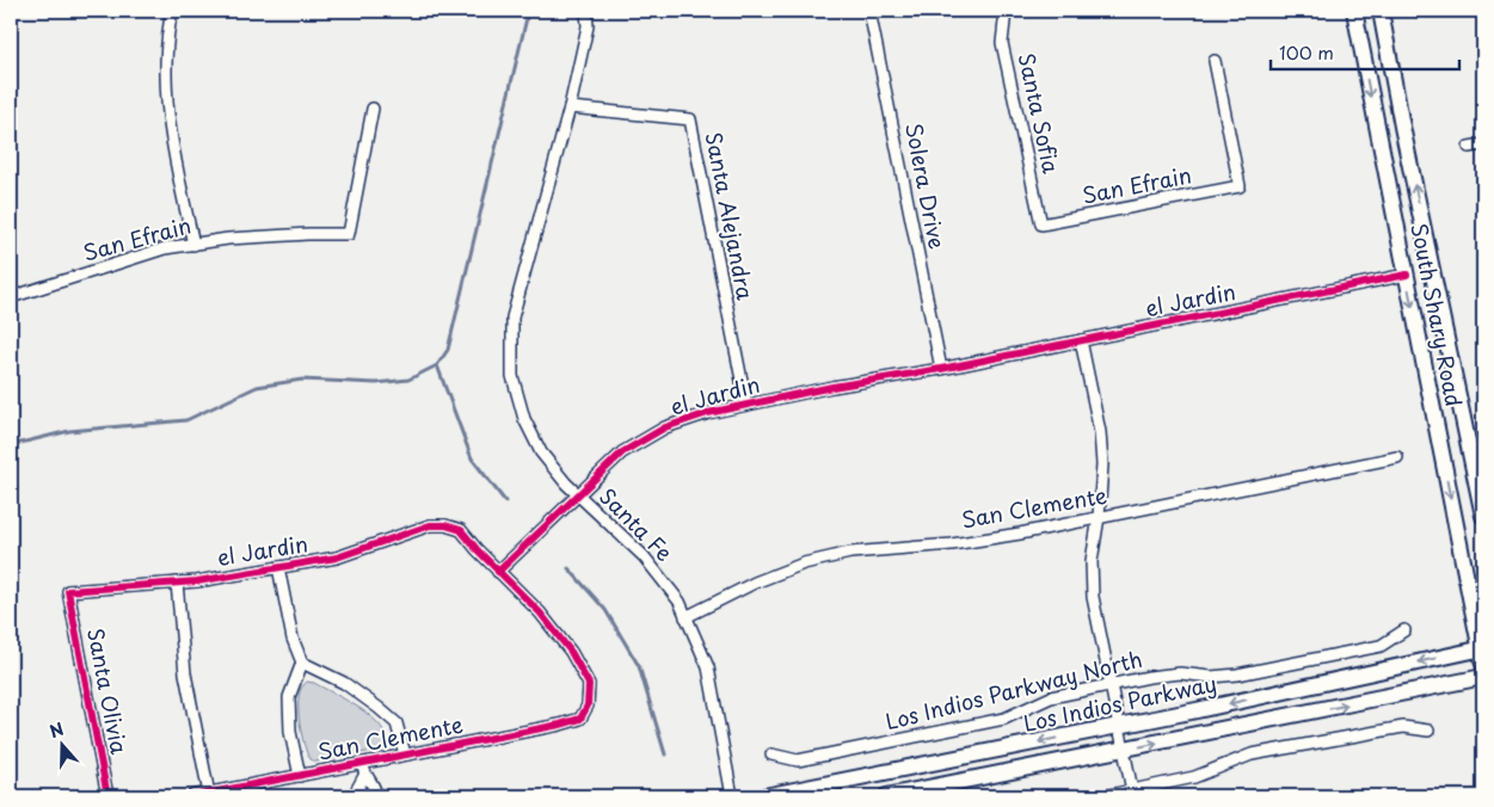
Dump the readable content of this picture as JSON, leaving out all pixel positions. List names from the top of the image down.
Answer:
{
  "streets": {
    "street": [
      "Santa Sofia",
      "Solera Drive",
      "San Efrain",
      "Santa Alejandra",
      "el Jardin",
      "South Shary Road",
      "San Clemente",
      "Santa Fe",
      "Santa Olivia",
      "Los Indios Parkway North",
      "Los Indios Parkway"
    ]
  },
  "crossings": [
    ["Santa Sofia", "San Efrain"],
    ["Solera Drive", "el Jardin"],
    ["Santa Alejandra", "el Jardin"],
    ["Santa Alejandra", "Santa Fe"],
    ["el Jardin", "South Shary Road"],
    ["el Jardin", "San Clemente"],
    ["el Jardin", "Santa Fe"],
    ["el Jardin", "Santa Olivia"],
    ["South Shary Road", "Los Indios Parkway"],
    ["San Clemente", "Santa Fe"]
  ],
  "scale_bar": "100 m",
  "north": "top"
}
